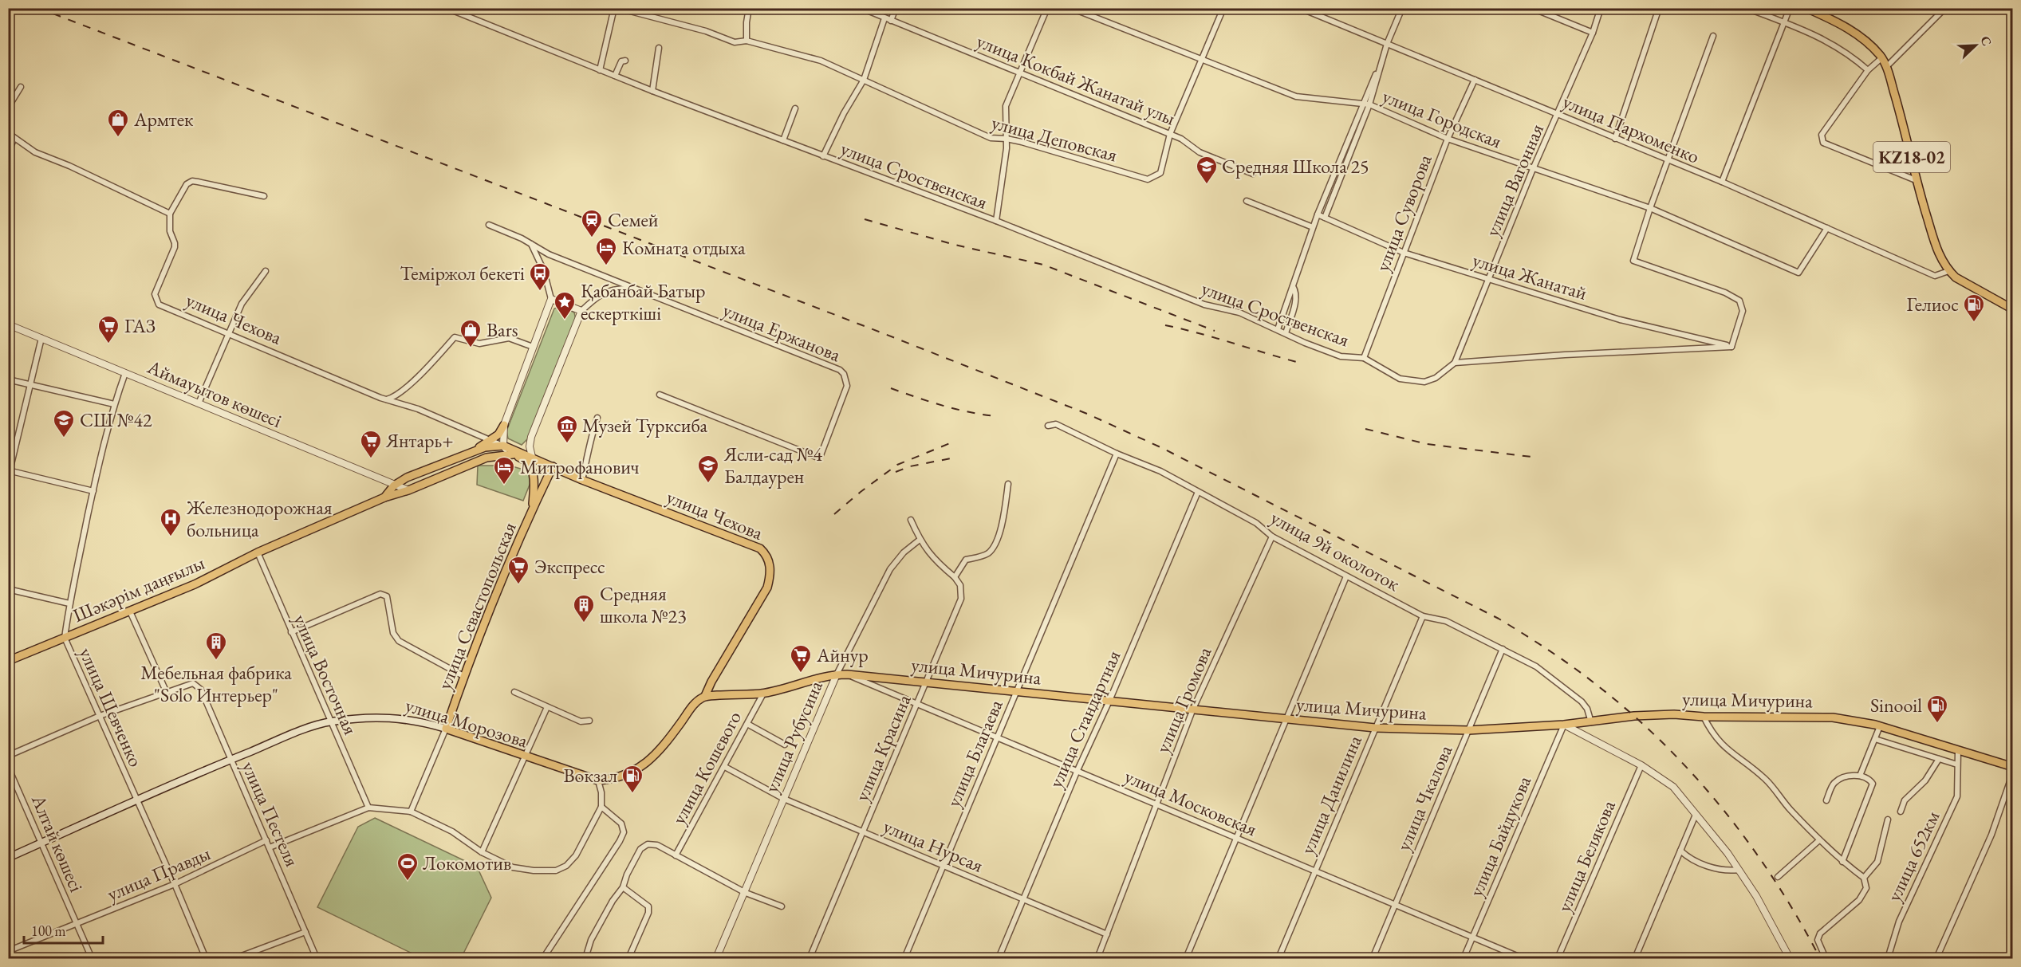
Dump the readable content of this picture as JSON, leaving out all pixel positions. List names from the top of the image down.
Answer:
{
  "streets": {
    "main road": [
      "KZ18-02",
      "улица Чехова",
      "Шәкәрім даңғылы",
      "улица Севастопольская",
      "улица Мичурина",
      "улица Морозова"
    ],
    "street": [
      "улица Кокбай Жанатай улы",
      "улица Городская",
      "улица Пархоменко",
      "улица Деповская",
      "улица Сроственская",
      "улица Вагонная",
      "улица Суворова",
      "улица Жанатай",
      "улица Ержанова",
      "Аймауытов көшесі",
      "улица 9й околоток",
      "улица Восточная",
      "улица Громова",
      "улица Шевченко",
      "улица Стандартная",
      "улица Рубусина",
      "улица Красина",
      "улица Благаева",
      "улица Кошевого",
      "улица Данилина",
      "улица Чкалова",
      "улица Московская",
      "улица Пестеля",
      "улица Байдукова",
      "Алтай көшесі",
      "улица Нурсая",
      "улица Белякова",
      "улица 652км",
      "улица Правды"
    ]
  },
  "crossings": [
    ["улица Кокбай Жанатай улы", "улица Деповская"],
    ["улица Городская", "улица Пархоменко"],
    ["улица Городская", "улица Вагонная"],
    ["улица Городская", "улица Суворова"],
    ["улица Пархоменко", "KZ18-02"],
    ["улица Пархоменко", "улица Вагонная"],
    ["улица Пархоменко", "улица Суворова"],
    ["улица Деповская", "улица Сроственская"],
    ["улица Сроственская", "улица Вагонная"],
    ["улица Сроственская", "улица Суворова"],
    ["улица Вагонная", "улица Жанатай"],
    ["улица Суворова", "улица Жанатай"],
    ["улица Чехова", "Шәкәрім даңғылы"],
    ["улица Чехова", "улица Севастопольская"],
    ["улица Чехова", "улица Мичурина"],
    ["Аймауытов көшесі", "Шәкәрім даңғылы"],
    ["Аймауытов көшесі", "улица Шевченко"],
    ["улица 9й околоток", "улица Мичурина"],
    ["улица 9й околоток", "улица Громова"],
    ["улица 9й околоток", "улица Стандартная"],
    ["улица 9й околоток", "улица Благаева"],
    ["улица 9й околоток", "улица Данилина"],
    ["улица 9й околоток", "улица Чкалова"],
    ["Шәкәрім даңғылы", "улица Восточная"],
    ["Шәкәрім даңғылы", "улица Шевченко"],
    ["улица Севастопольская", "улица Морозова"],
    ["улица Мичурина", "улица Громова"],
    ["улица Мичурина", "улица Стандартная"],
    ["улица Мичурина", "улица Рубусина"],
    ["улица Мичурина", "улица Красина"],
    ["улица Мичурина", "улица Благаева"],
    ["улица Мичурина", "улица Кошевого"],
    ["улица Мичурина", "улица Данилина"],
    ["улица Мичурина", "улица Чкалова"],
    ["улица Мичурина", "улица Московская"],
    ["улица Мичурина", "улица Байдукова"],
    ["улица Мичурина", "улица 652км"],
    ["улица Восточная", "улица Морозова"],
    ["улица Громова", "улица Московская"],
    ["улица Громова", "улица Нурсая"],
    ["улица Шевченко", "улица Морозова"],
    ["улица Шевченко", "улица Правды"],
    ["улица Стандартная", "улица Московская"],
    ["улица Стандартная", "улица Нурсая"],
    ["улица Морозова", "улица Пестеля"],
    ["улица Морозова", "Алтай көшесі"],
    ["улица Рубусина", "улица Кошевого"],
    ["улица Рубусина", "улица Нурсая"],
    ["улица Красина", "улица Московская"],
    ["улица Красина", "улица Нурсая"],
    ["улица Благаева", "улица Московская"],
    ["улица Благаева", "улица Нурсая"],
    ["улица Кошевого", "улица Нурсая"],
    ["улица Данилина", "улица Московская"],
    ["улица Чкалова", "улица Московская"],
    ["улица Московская", "улица Байдукова"],
    ["улица Пестеля", "улица Правды"],
    ["Алтай көшесі", "улица Правды"]
  ],
  "places": {
    "shop": ["Армтек", "Bars"],
    "school or university": ["Средняя Школа 25", "СШ №42", "Ясли-сад №4 Балдаурен"],
    "station": ["Семей"],
    "hotel": ["Комната отдыха", "Митрофанович"],
    "bus stop": ["Теміржол бекеті"],
    "place": ["Қабанбай Батыр ескерткіші"],
    "fuel station": ["Гелиос", "Sinooil", "Вокзал"],
    "supermarket": [
      "ГАЗ",
      "Янтарь+",
      "Экспресс",
      "Айнур"
    ],
    "museum": ["Музей Турксиба"],
    "hospital": ["Железнодорожная больница"],
    "building": ["Средняя школа №23", "Мебельная фабрика \"Solo Интерьер\""],
    "sports": ["Локомотив"]
  },
  "scale_bar": "100 m",
  "north": "top right"
}
